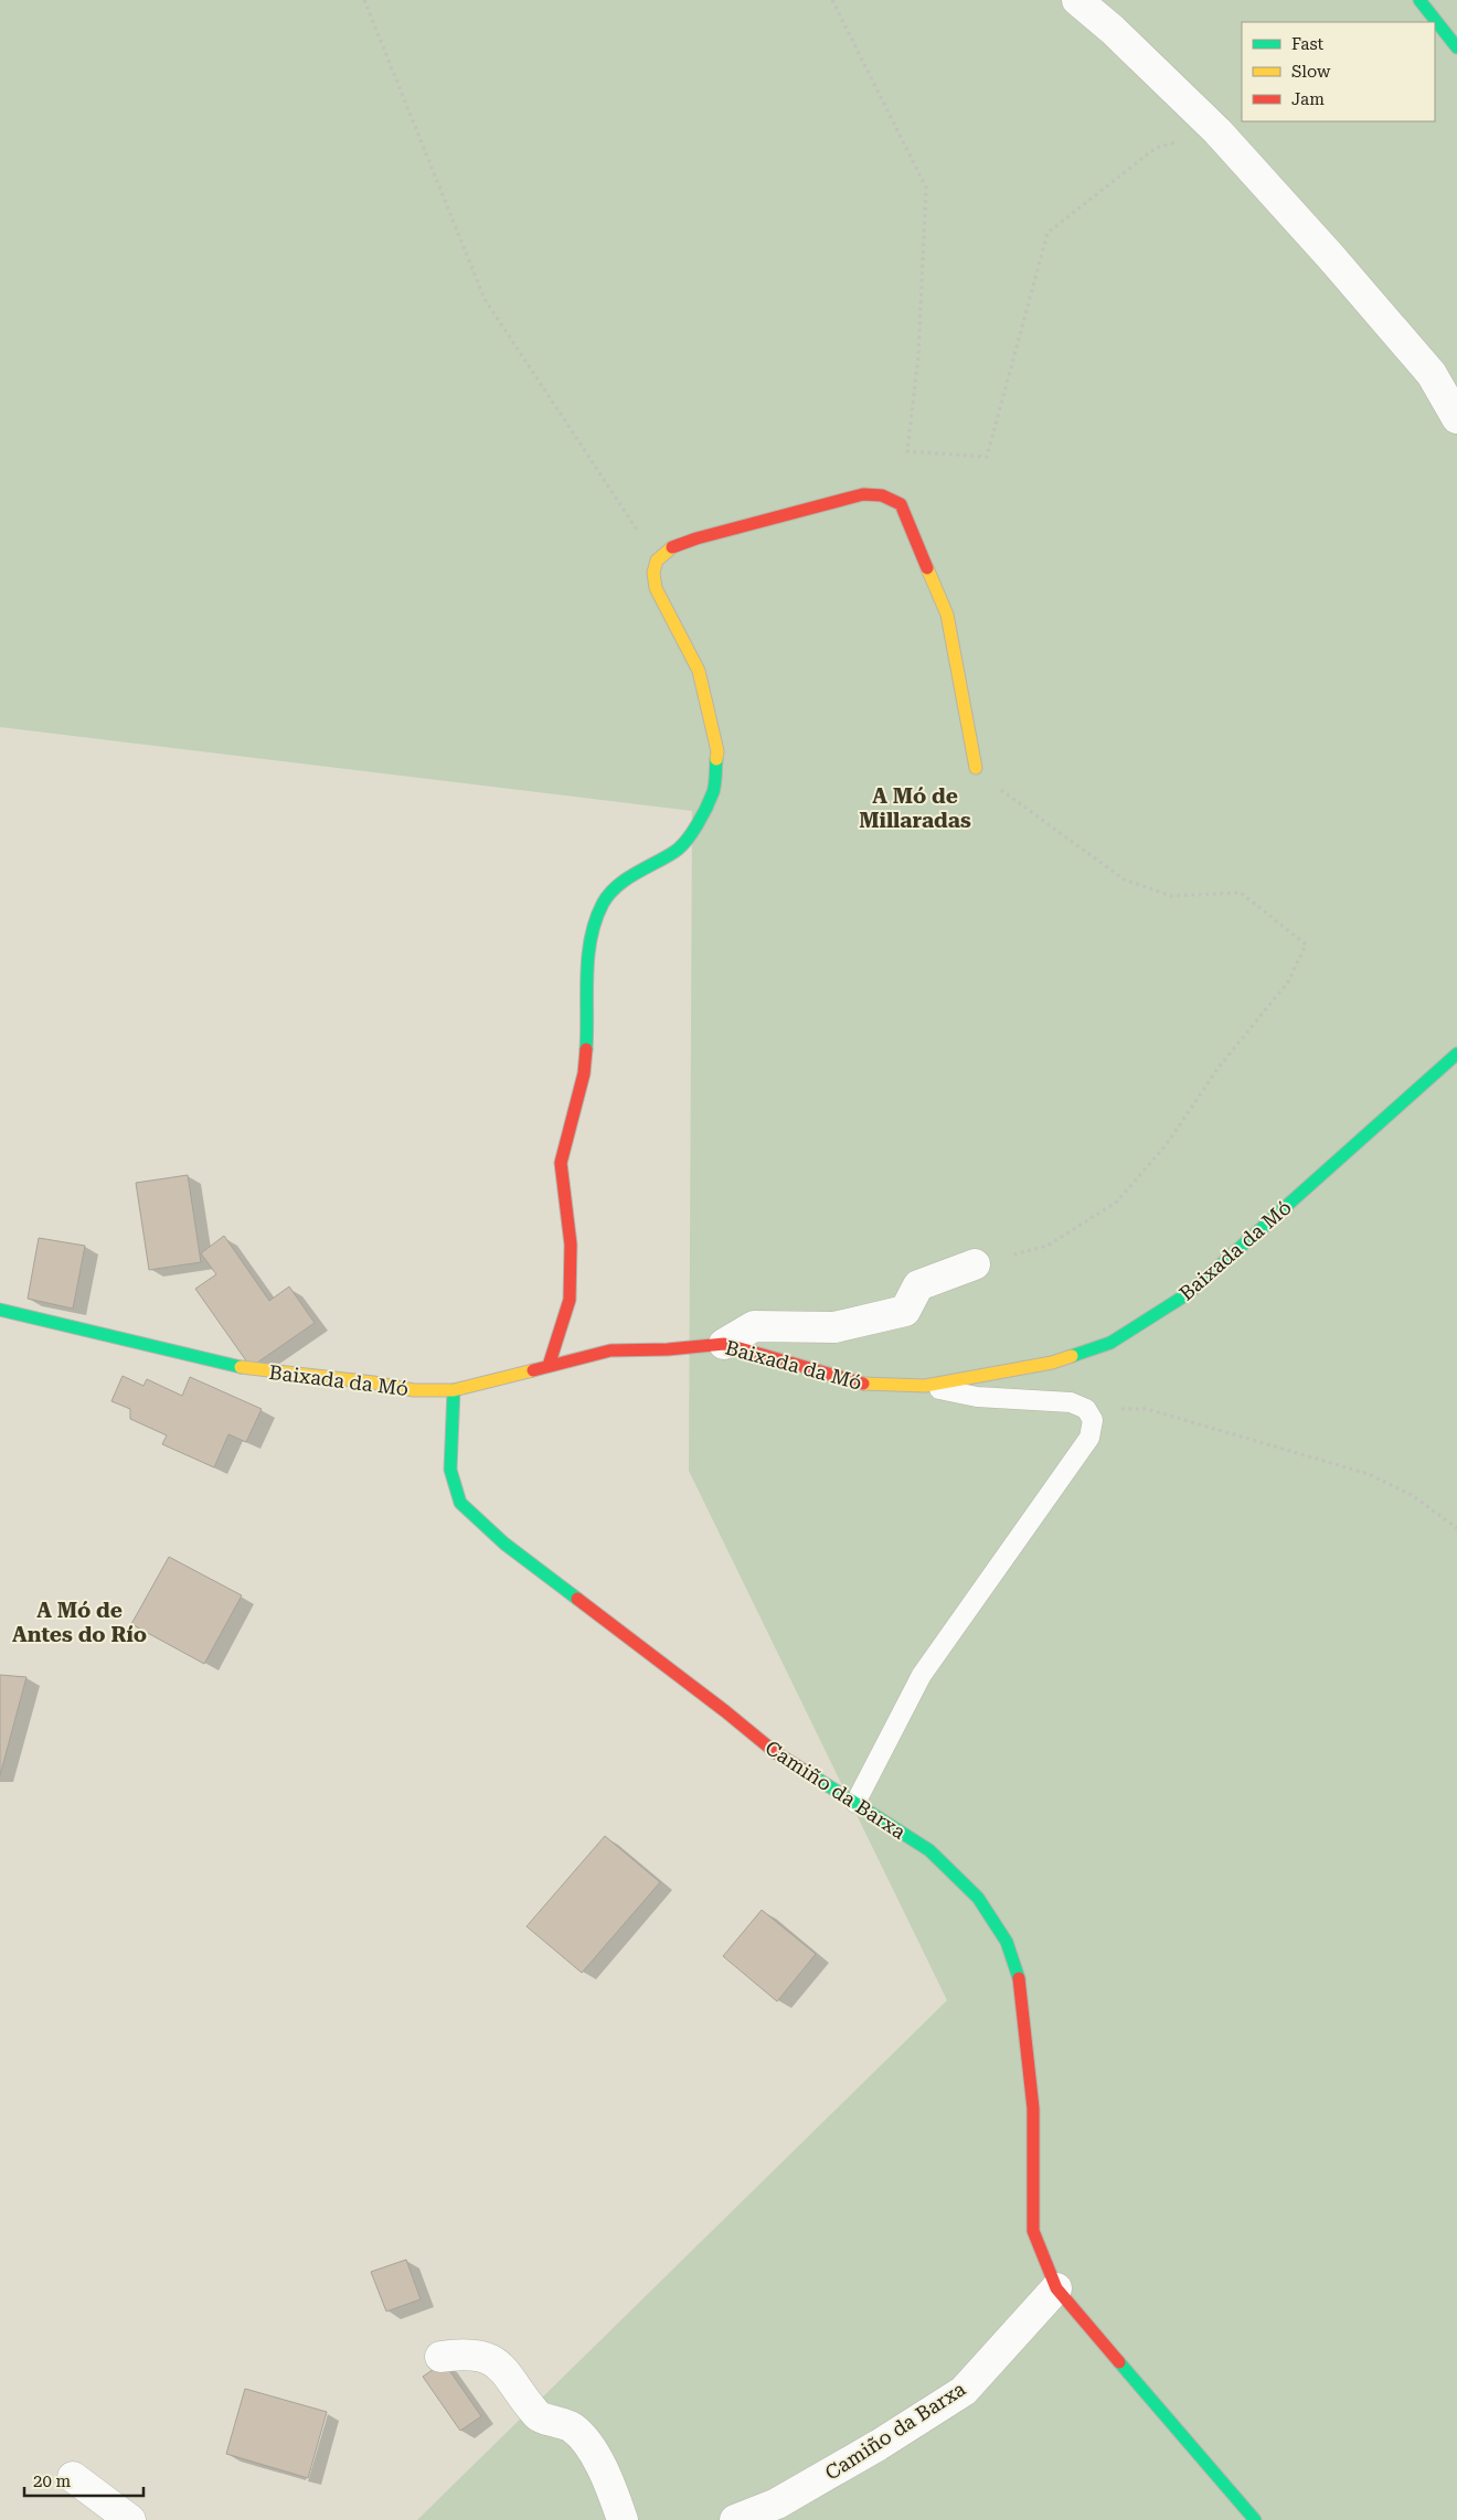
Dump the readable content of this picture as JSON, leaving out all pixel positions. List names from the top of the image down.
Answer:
{
  "streets": {
    "main road": ["Baixada da Mó", "Camiño da Barxa"]
  },
  "crossings": [
    ["Baixada da Mó", "Camiño da Barxa"]
  ],
  "districts": ["A Mó de Millaradas", "A Mó de Antes do Río"],
  "legend": ["Fast", "Slow", "Jam"],
  "scale_bar": "20 m"
}
